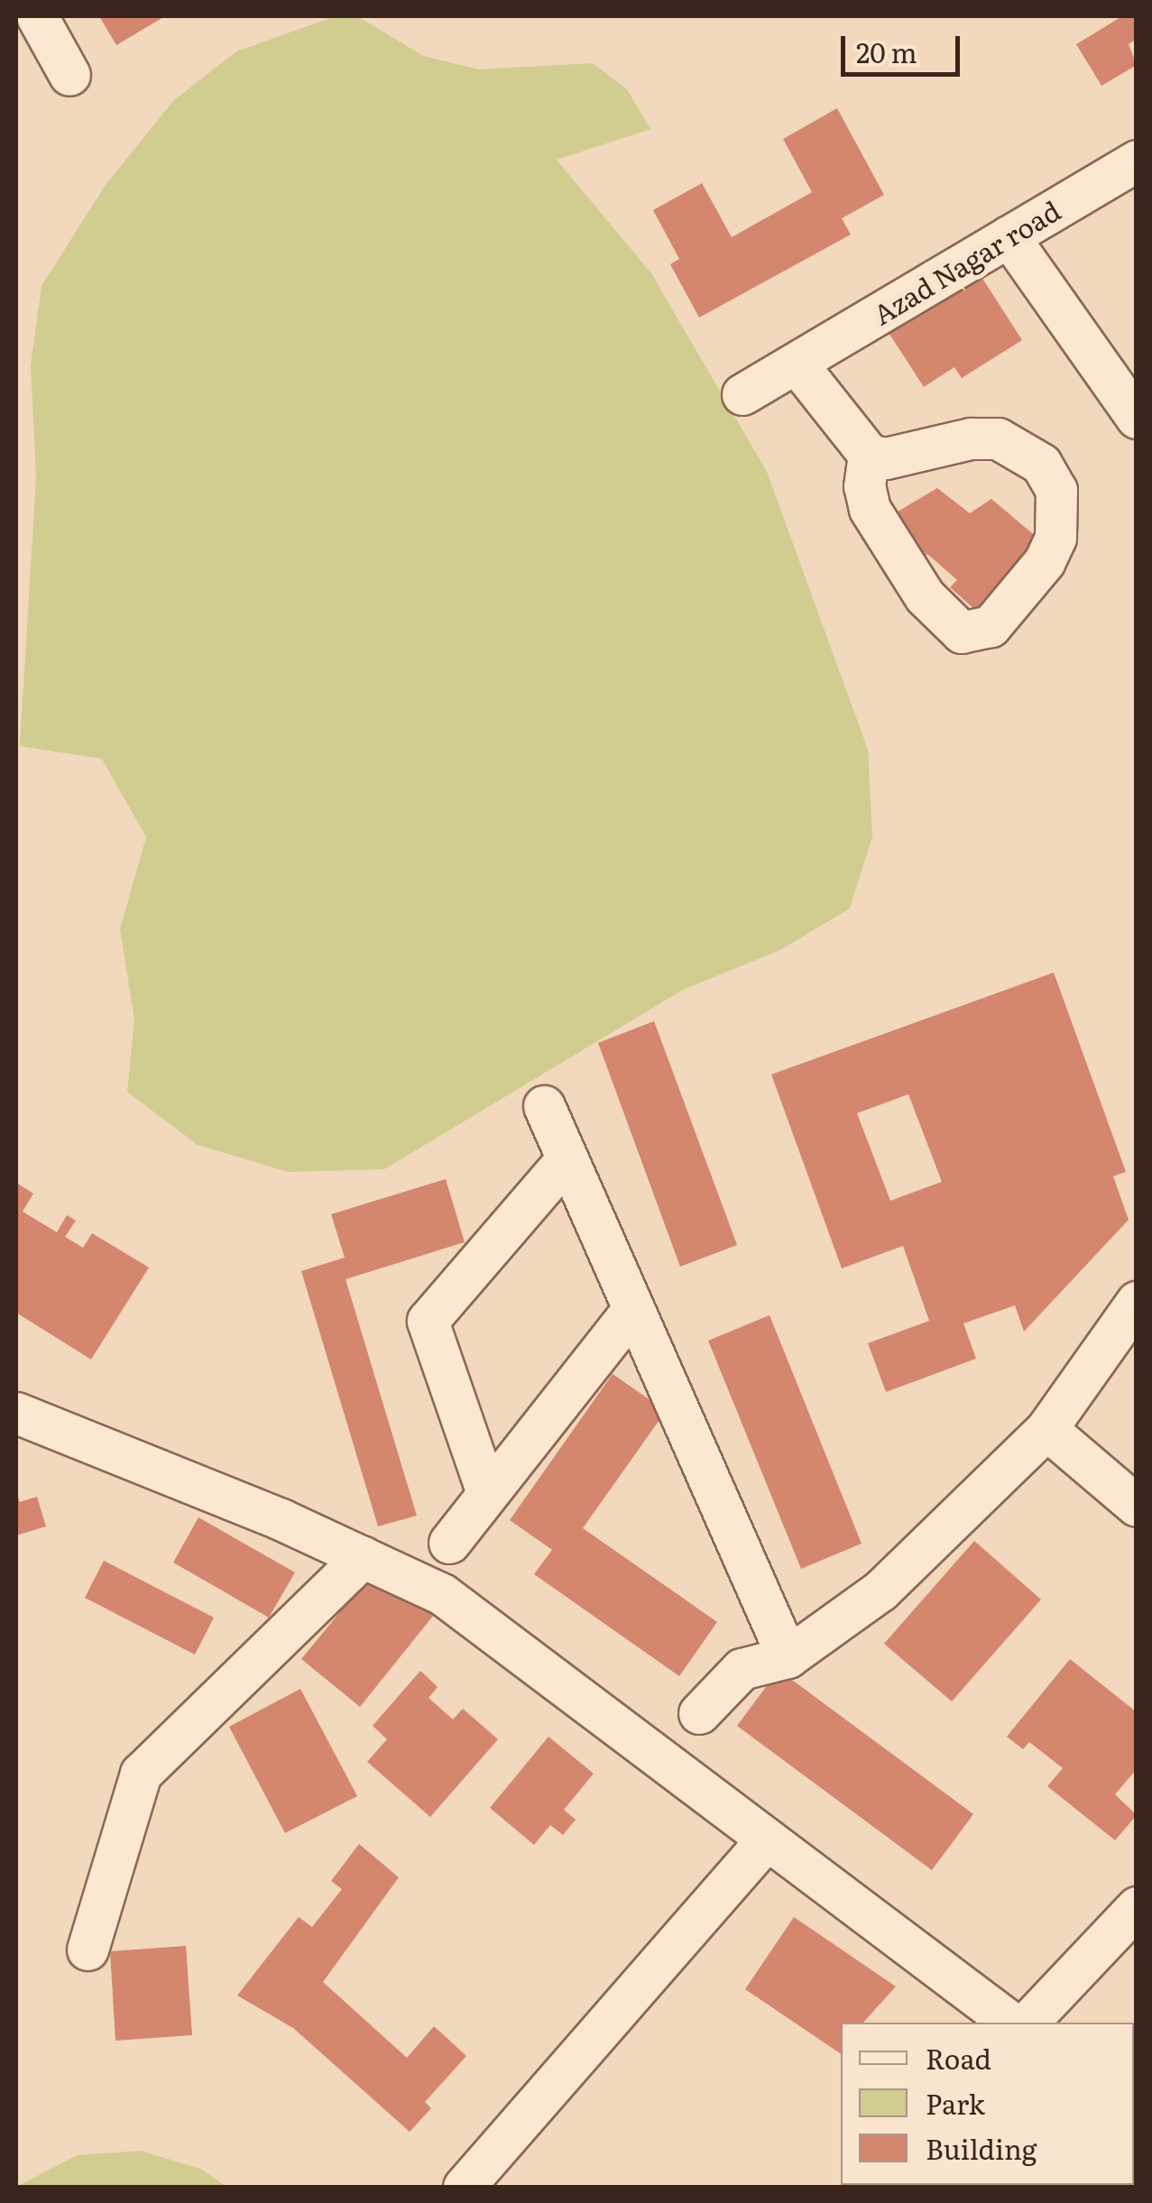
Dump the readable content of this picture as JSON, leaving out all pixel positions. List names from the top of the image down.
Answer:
{
  "streets": {
    "street": ["Azad Nagar road"]
  },
  "legend": ["Road", "Park", "Building"],
  "scale_bar": "20 m"
}
